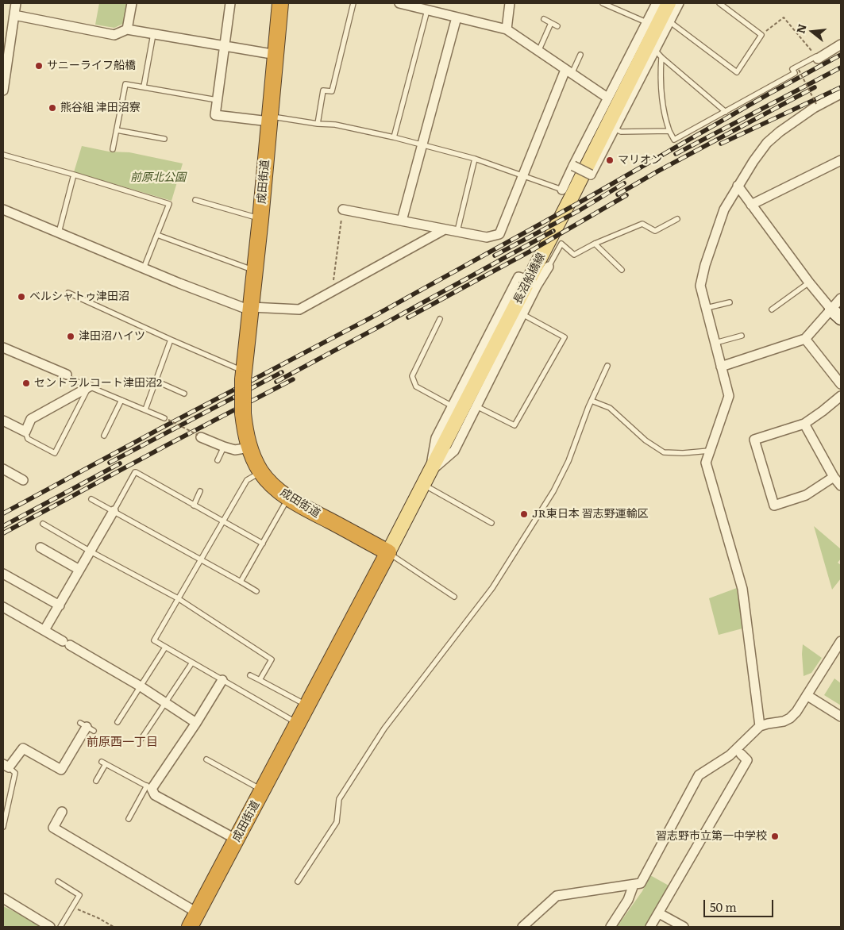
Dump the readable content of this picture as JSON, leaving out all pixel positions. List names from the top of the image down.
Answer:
{
  "streets": {
    "highway": ["成田街道"],
    "main road": ["長沼船橋線"]
  },
  "crossings": [
    ["成田街道", "長沼船橋線"]
  ],
  "districts": ["前原西一丁目"],
  "parks": ["前原北公園"],
  "places": [
    "サニーライフ船橋",
    "熊谷組 津田沼寮",
    "マリオン",
    "ベルシャトゥ津田沼",
    "津田沼ハイツ",
    "セントラルコート津田沼2",
    "JR東日本 習志野運輸区",
    "習志野市立第一中学校"
  ],
  "scale_bar": "50 m",
  "north": "left"
}
